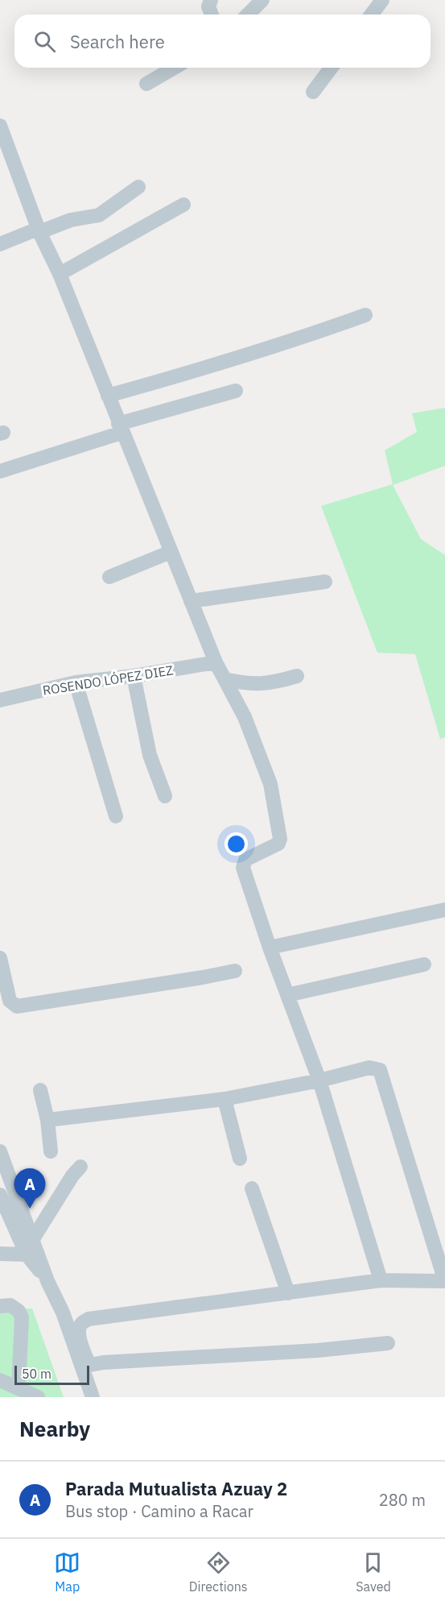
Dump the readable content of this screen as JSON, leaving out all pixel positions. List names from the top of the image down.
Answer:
{
  "streets": {
    "street": ["ROSENDO LÓPEZ DIEZ"]
  },
  "scale_bar": "50 m",
  "page": {
    "search": "Search here",
    "pins": "A",
    "scale": "50 m",
    "heading": "Nearby",
    "list": [
      {
        "mark": "A",
        "name": "Parada Mutualista Azuay 2",
        "note": "Bus stop · Camino a Racar",
        "value": "280 m"
      }
    ],
    "nav": ["Map", "Directions", "Saved"]
  }
}
